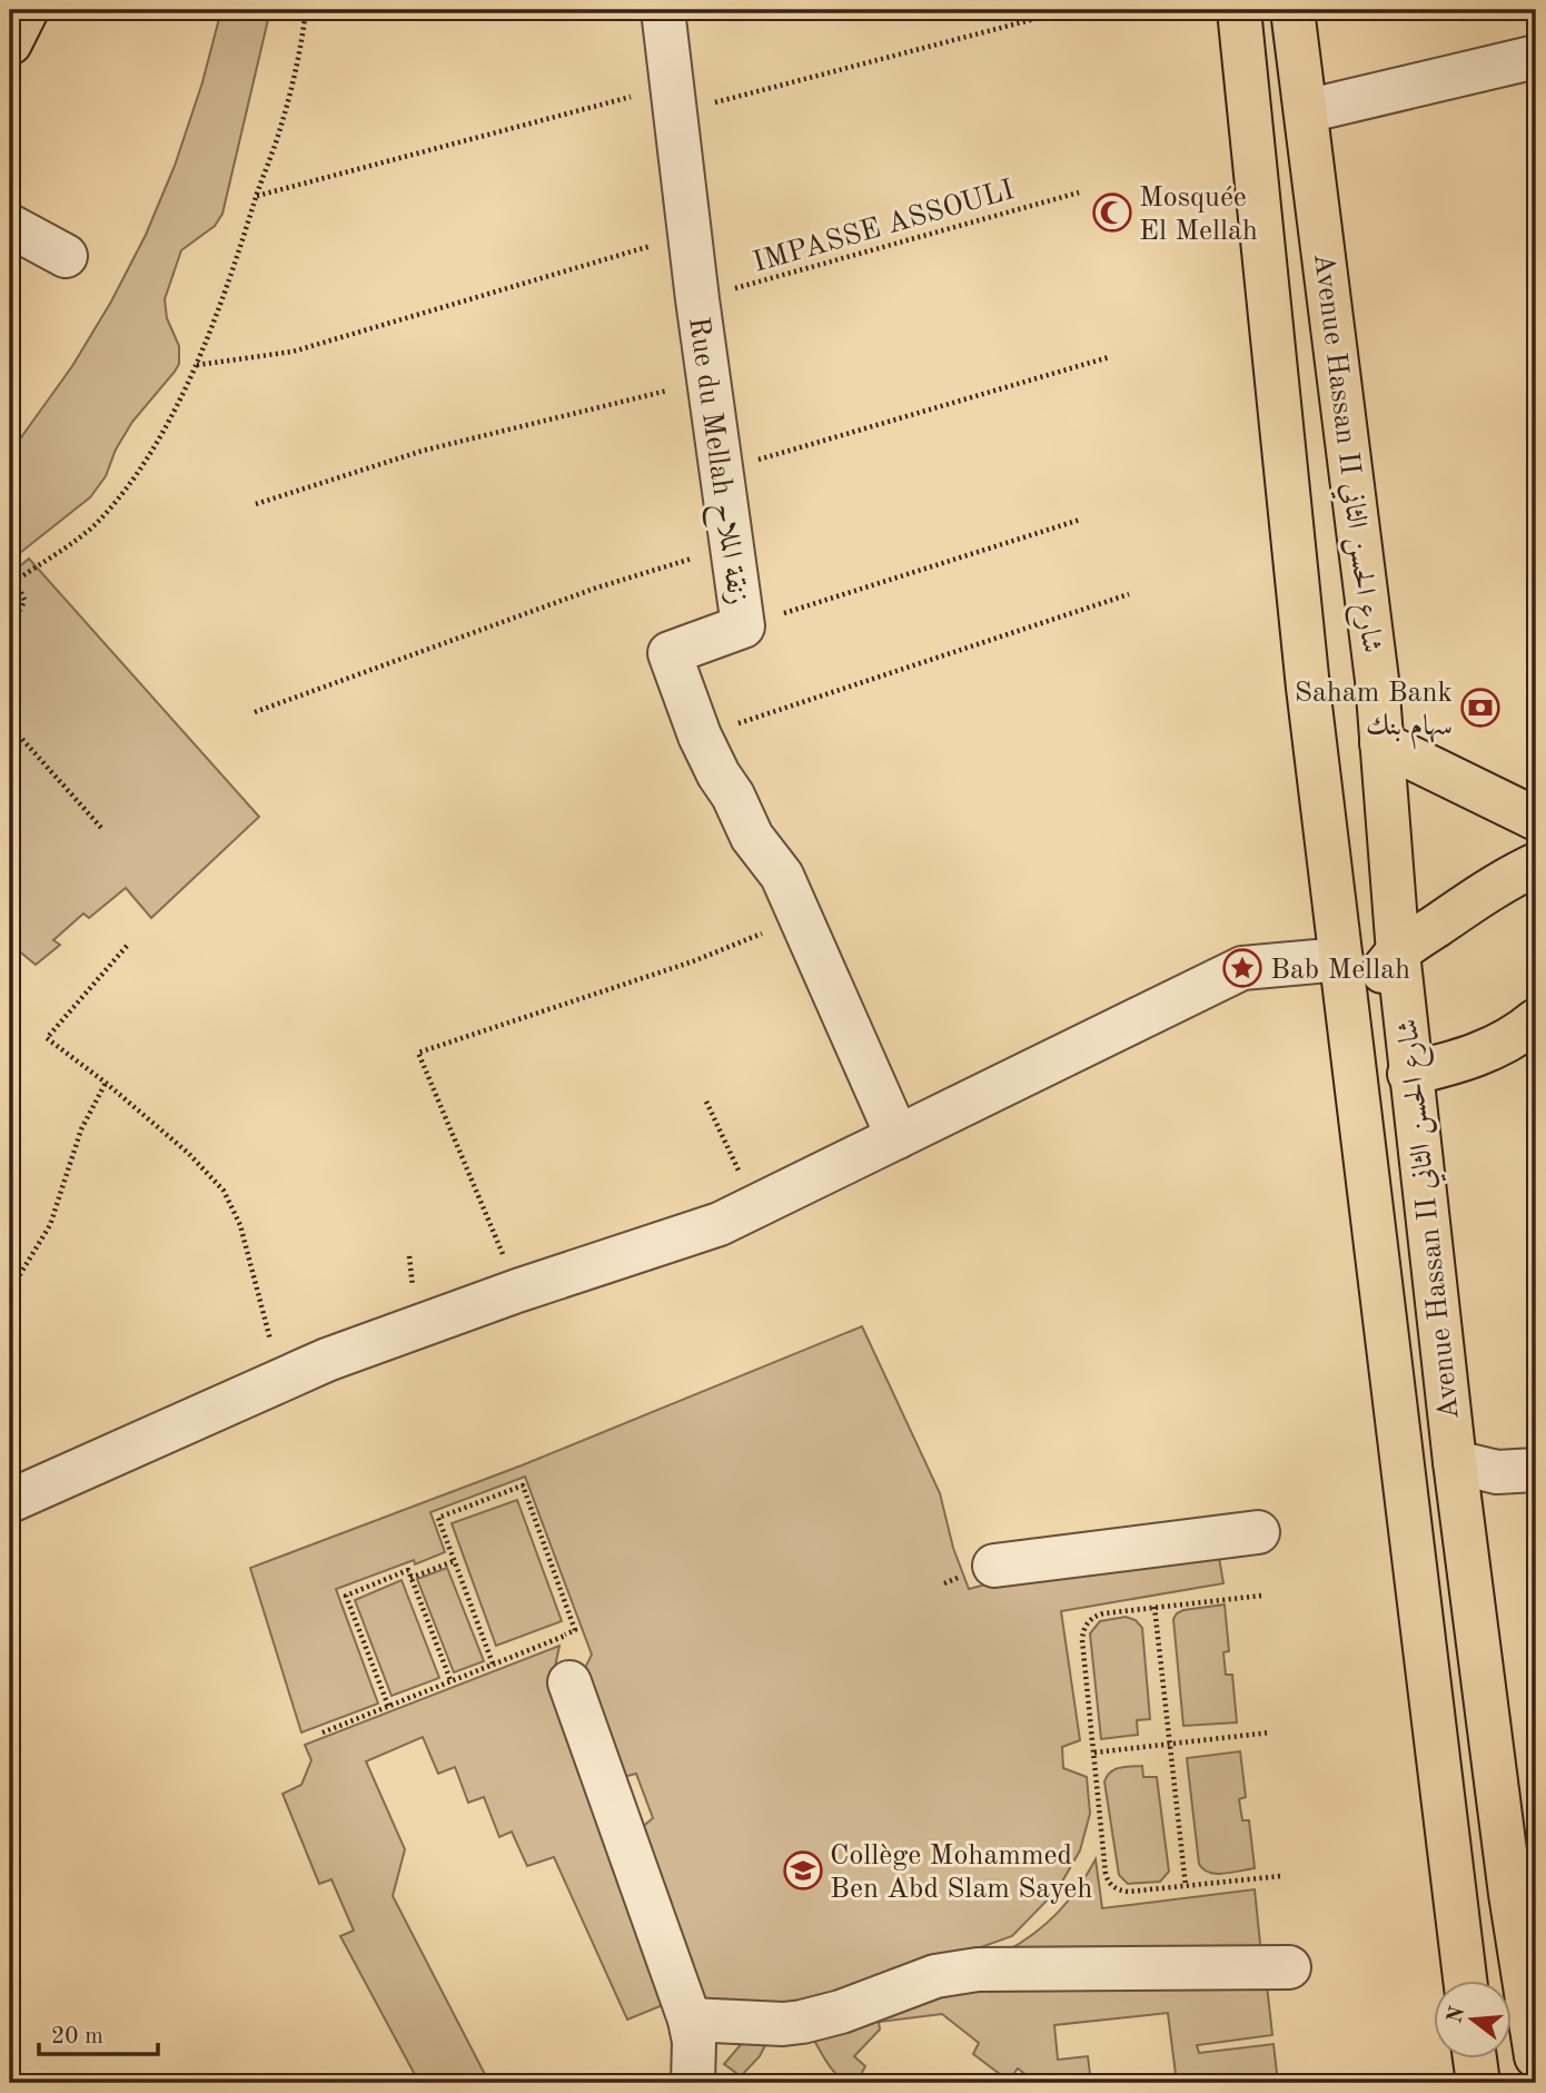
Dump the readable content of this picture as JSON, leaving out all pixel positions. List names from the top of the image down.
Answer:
{
  "streets": {
    "main road": ["Avenue Hassan II شارع الحسن الثاني"],
    "street": ["Rue du Mellah زنقة الملاح"],
    "path": ["IMPASSE ASSOULI"]
  },
  "crossings": [
    ["IMPASSE ASSOULI", "Rue du Mellah زنقة الملاح"]
  ],
  "places": {
    "mosque": ["Mosquée El Mellah"],
    "bank": ["Saham Bank سهام بنك"],
    "place": ["Bab Mellah"],
    "school or university": ["Collège Mohammed Ben Abd Slam Sayeh"]
  },
  "scale_bar": "20 m",
  "north": "left"
}
